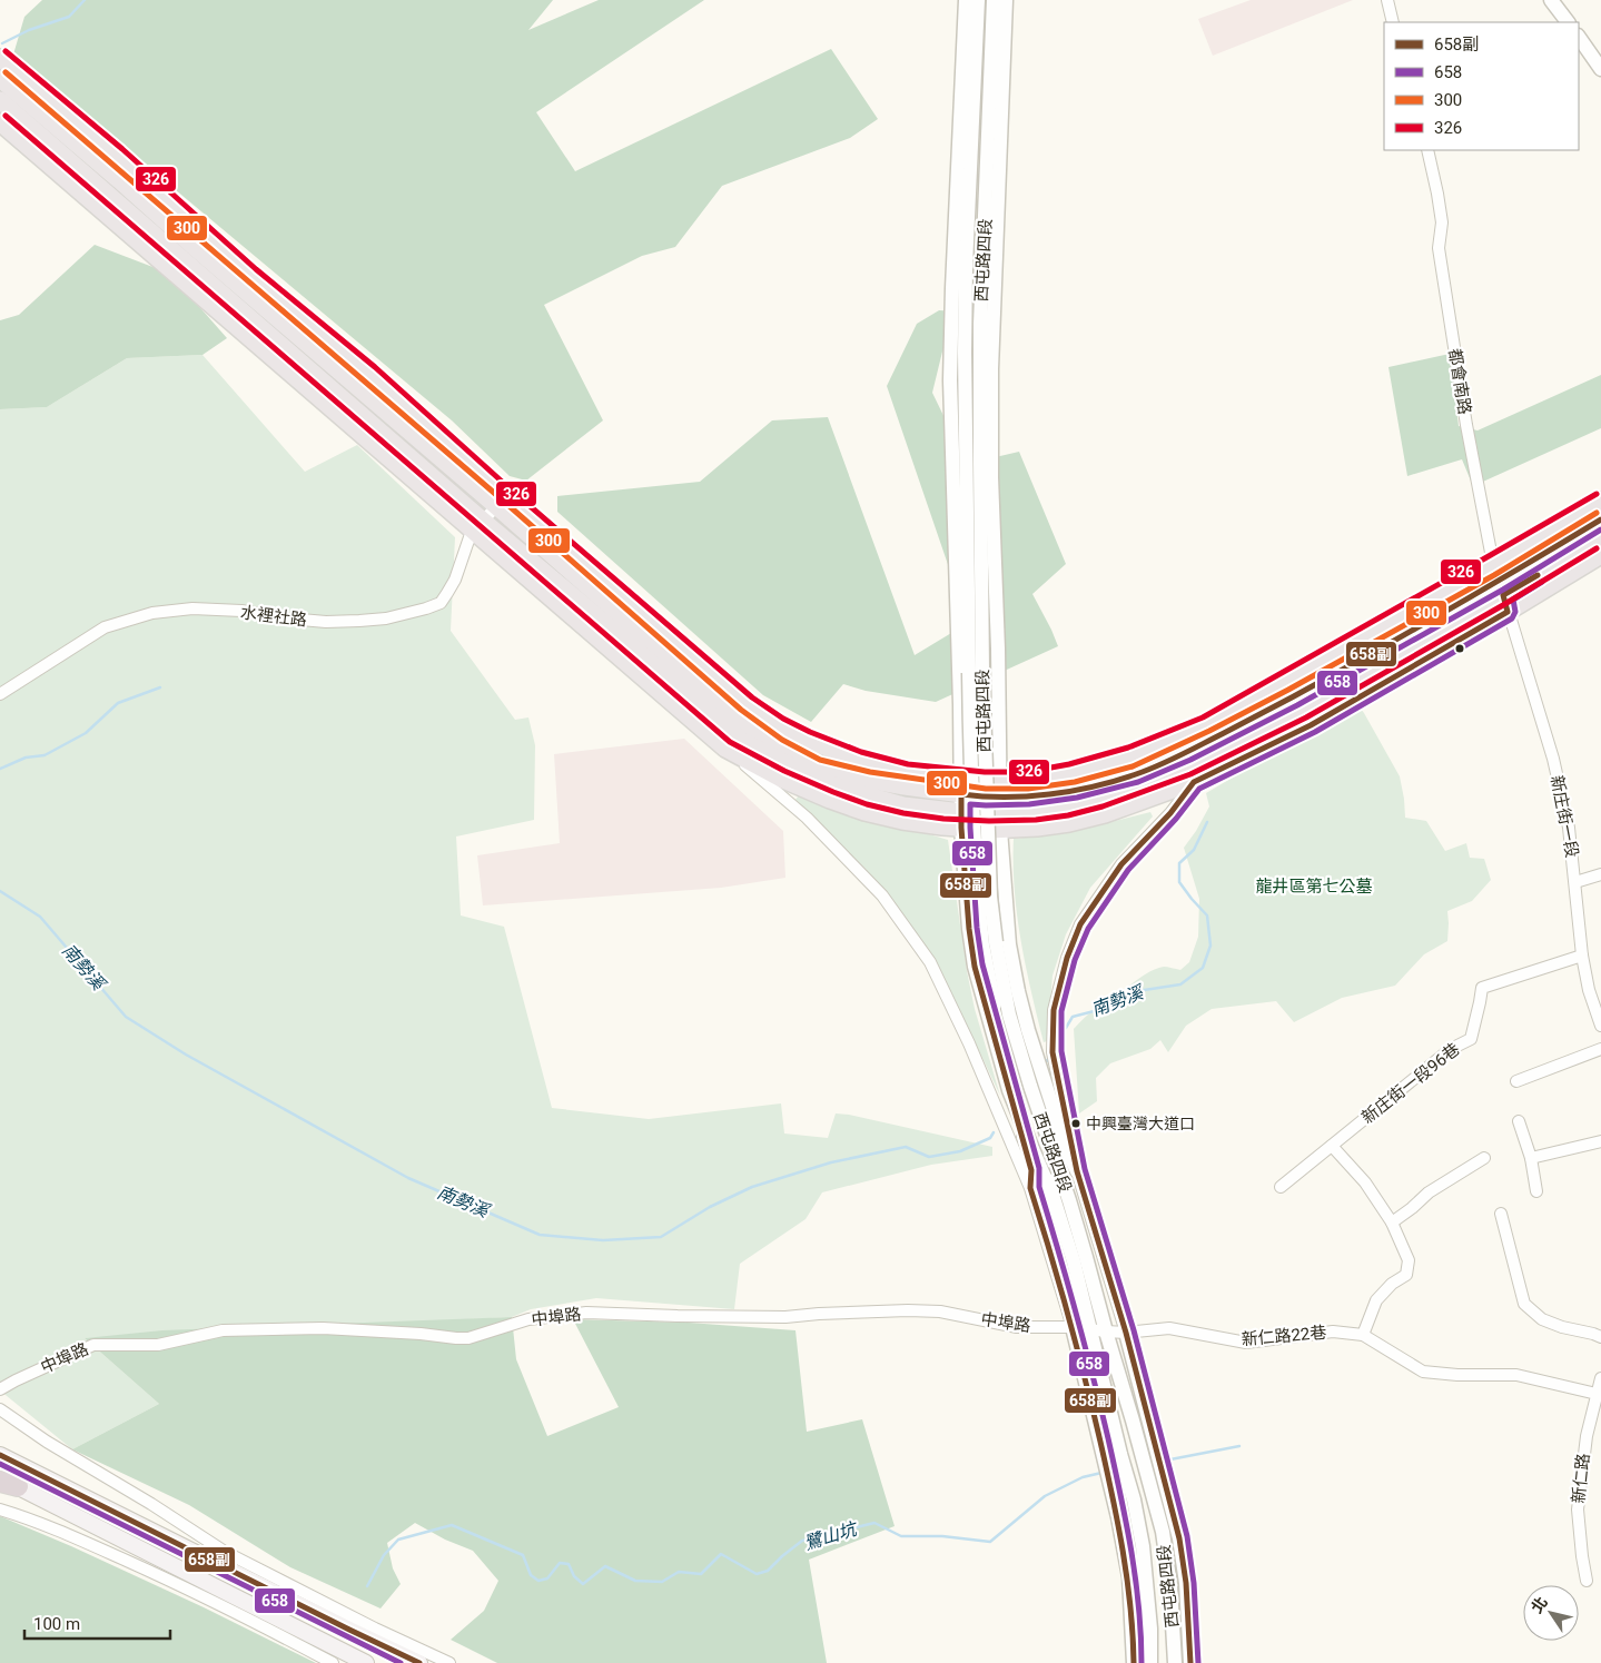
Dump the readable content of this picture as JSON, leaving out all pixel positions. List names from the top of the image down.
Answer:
{
  "streets": {
    "street": [
      "西屯路四段",
      "都會南路",
      "水裡社路",
      "新庄街一段",
      "新庄街一段96巷",
      "中埠路",
      "新仁路22巷",
      "新仁路"
    ]
  },
  "crossings": [
    ["西屯路四段", "中埠路"],
    ["西屯路四段", "新仁路22巷"],
    ["都會南路", "新庄街一段"],
    ["新庄街一段", "新庄街一段96巷"],
    ["中埠路", "新仁路22巷"],
    ["新仁路22巷", "新仁路"]
  ],
  "water": ["南勢溪", "鷺山坑"],
  "parks": ["龍井區第七公墓"],
  "places": ["中興臺灣大道口"],
  "lines": [
    "transit line 326",
    "transit line 300",
    "transit line 658副",
    "transit line 658"
  ],
  "legend": [
    "658副",
    "658",
    "300",
    "326"
  ],
  "scale_bar": "100 m",
  "north": "top left"
}
